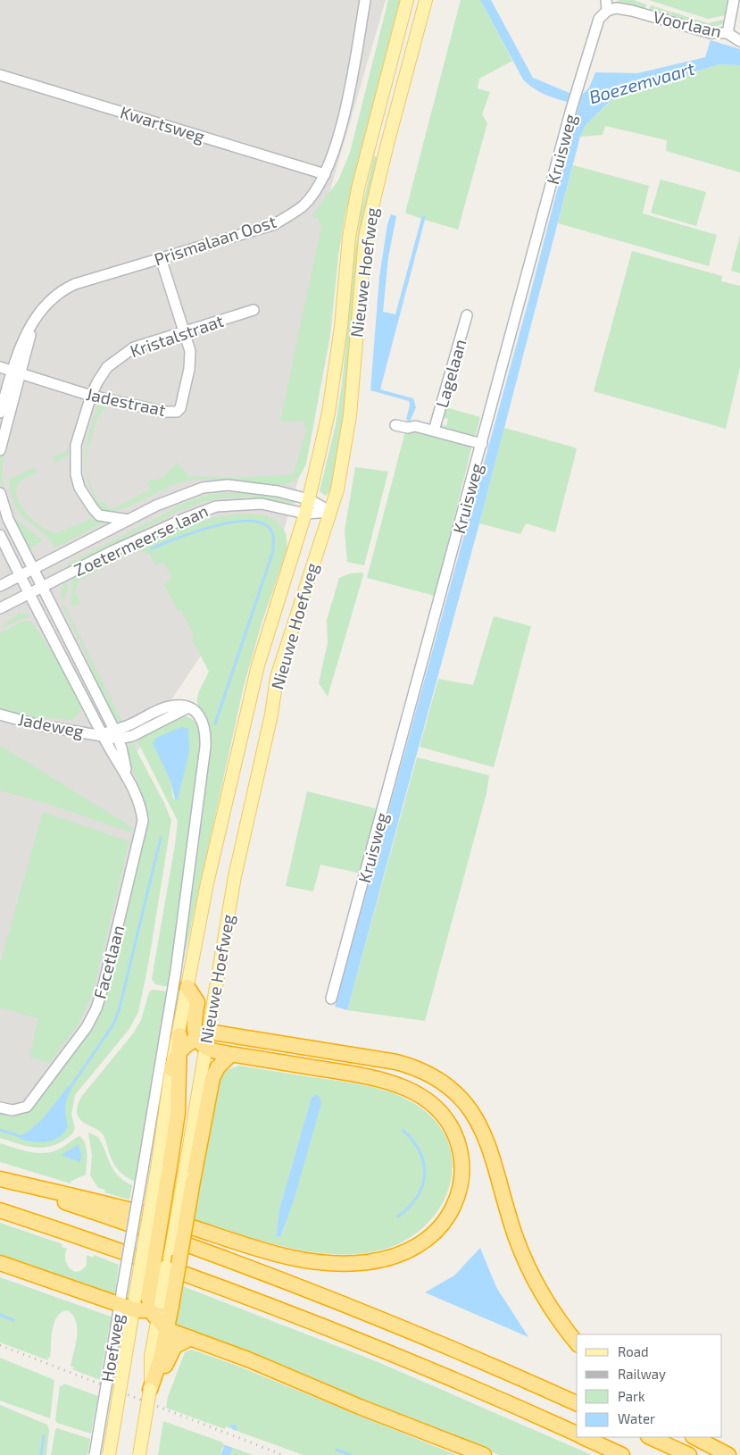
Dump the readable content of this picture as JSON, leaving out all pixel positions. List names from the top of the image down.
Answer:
{
  "streets": {
    "main road": ["Nieuwe Hoefweg", "Hoefweg"],
    "street": [
      "Voorlaan",
      "Kwartsweg",
      "Kruisweg",
      "Prismalaan Oost",
      "Kristalstraat",
      "Lagelaan",
      "Jadestraat",
      "Zoetermeerse laan",
      "Jadeweg",
      "Facetlaan"
    ]
  },
  "crossings": [
    ["Voorlaan", "Kruisweg"],
    ["Kwartsweg", "Prismalaan Oost"],
    ["Kruisweg", "Lagelaan"],
    ["Prismalaan Oost", "Jadestraat"],
    ["Nieuwe Hoefweg", "Zoetermeerse laan"],
    ["Nieuwe Hoefweg", "Hoefweg"],
    ["Kristalstraat", "Jadestraat"],
    ["Kristalstraat", "Zoetermeerse laan"],
    ["Zoetermeerse laan", "Facetlaan"],
    ["Jadeweg", "Facetlaan"],
    ["Jadeweg", "Hoefweg"]
  ],
  "water": ["Boezemvaart"],
  "legend": [
    "Road",
    "Railway",
    "Park",
    "Water"
  ]
}
